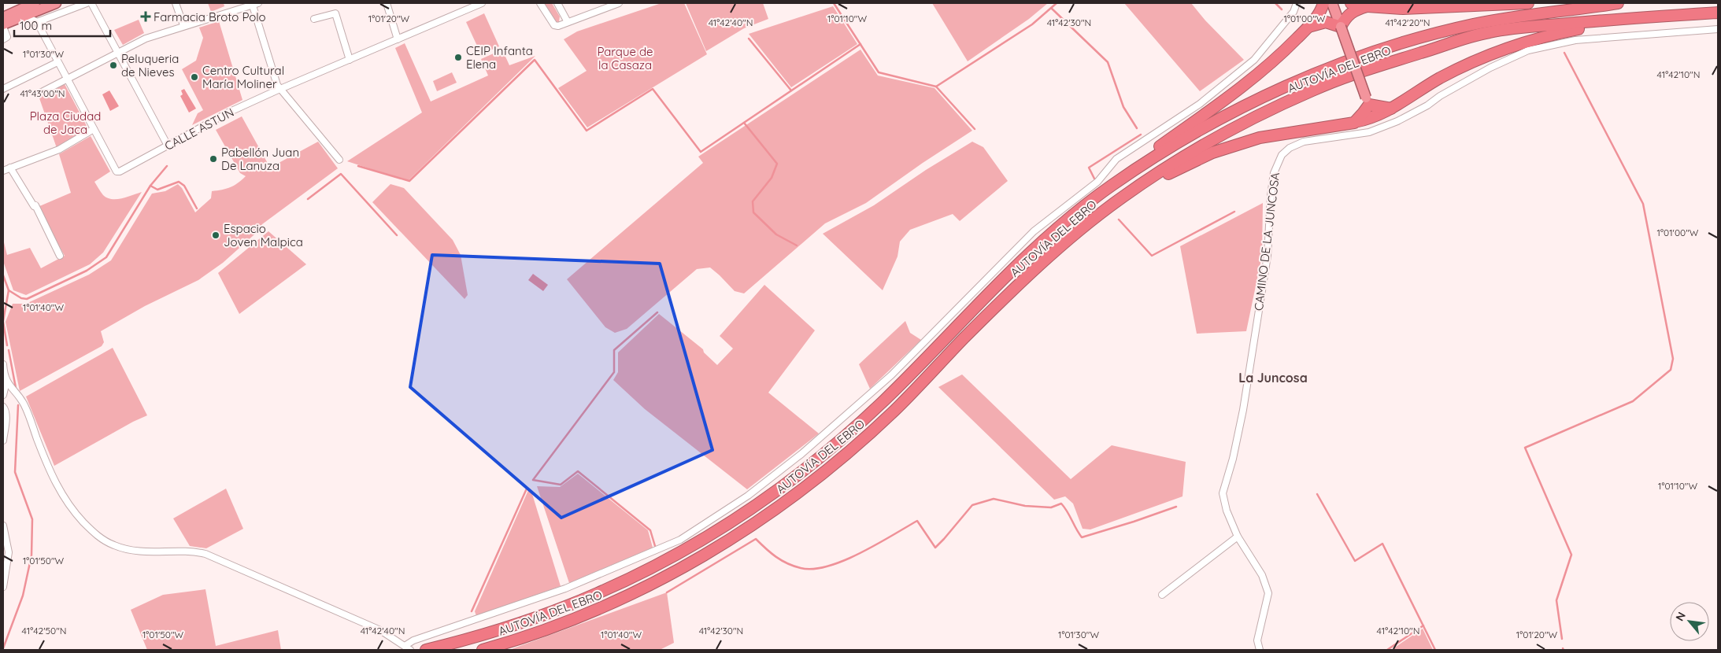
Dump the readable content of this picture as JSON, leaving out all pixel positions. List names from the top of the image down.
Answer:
{
  "streets": {
    "highway": ["AUTOVÍA DEL EBRO"],
    "street": ["CALLE ASTUN", "CAMINO DE LA JUNCOSA"]
  },
  "districts": ["La Juncosa"],
  "parks": ["Parque de la Casaza", "Plaza Ciudad de Jaca"],
  "places": {
    "health": ["Farmacia Broto Polo"],
    "other": [
      "CEIP Infanta Elena",
      "Peluqueria de Nieves",
      "Centro Cultural María Moliner",
      "Pabellón Juan De Lanuza",
      "Espacio Joven Malpica"
    ]
  },
  "scale_bar": "100 m",
  "north": "top left",
  "coordinates": [
    "1°01'20\"W",
    "1°01'10\"W",
    "1°01'00\"W",
    "41°42'40\"N",
    "41°42'30\"N",
    "41°42'20\"N",
    "1°01'30\"W",
    "41°42'10\"N",
    "41°43'00\"N",
    "1°01'40\"W",
    "1°01'50\"W",
    "41°42'50\"N"
  ]
}
